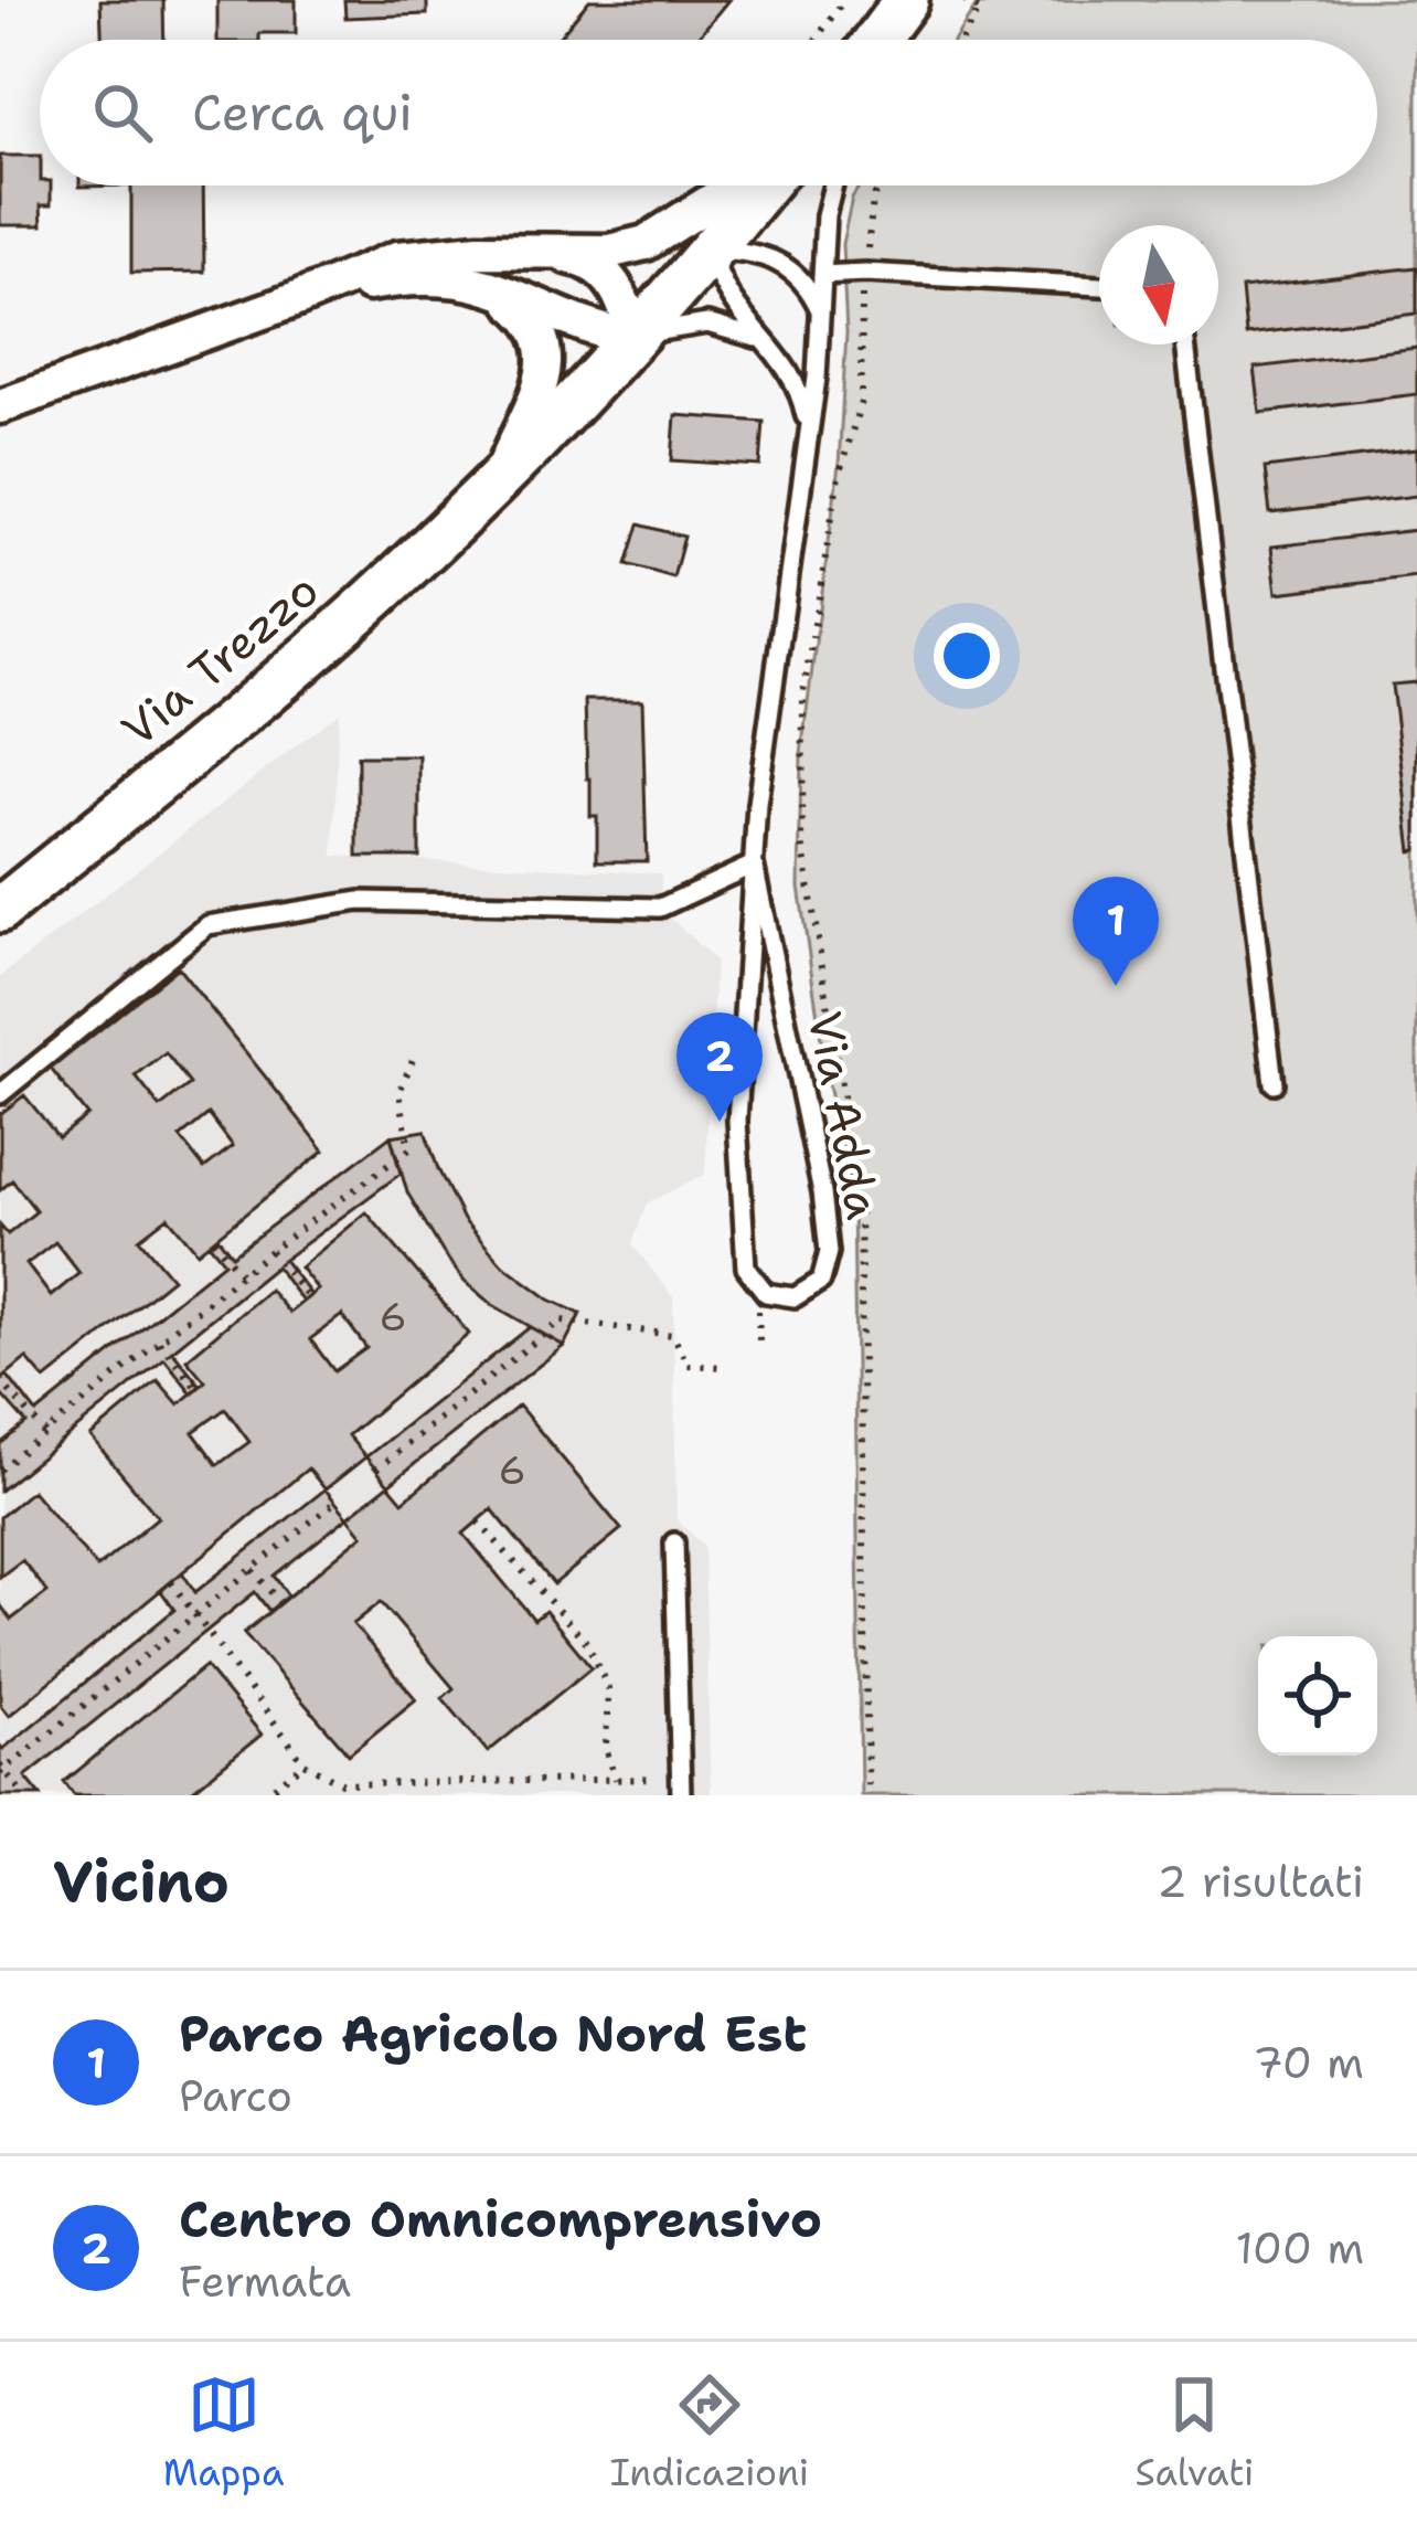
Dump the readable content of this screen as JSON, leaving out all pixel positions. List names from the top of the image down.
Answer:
{
  "streets": {
    "street": ["Via Trezzo"],
    "lane": ["Via Adda"]
  },
  "crossings": [
    ["Via Trezzo", "Via Adda"]
  ],
  "house_numbers": ["6", "6"],
  "north": "bottom",
  "page": {
    "search": "Cerca qui",
    "pins": ["1", "2"],
    "heading": ["Vicino", "2 risultati"],
    "list": [
      {
        "mark": "1",
        "name": "Parco Agricolo Nord Est",
        "note": "Parco",
        "value": "70 m"
      },
      {
        "mark": "2",
        "name": "Centro Omnicomprensivo",
        "note": "Fermata",
        "value": "100 m"
      }
    ],
    "nav": ["Mappa", "Indicazioni", "Salvati"]
  }
}
